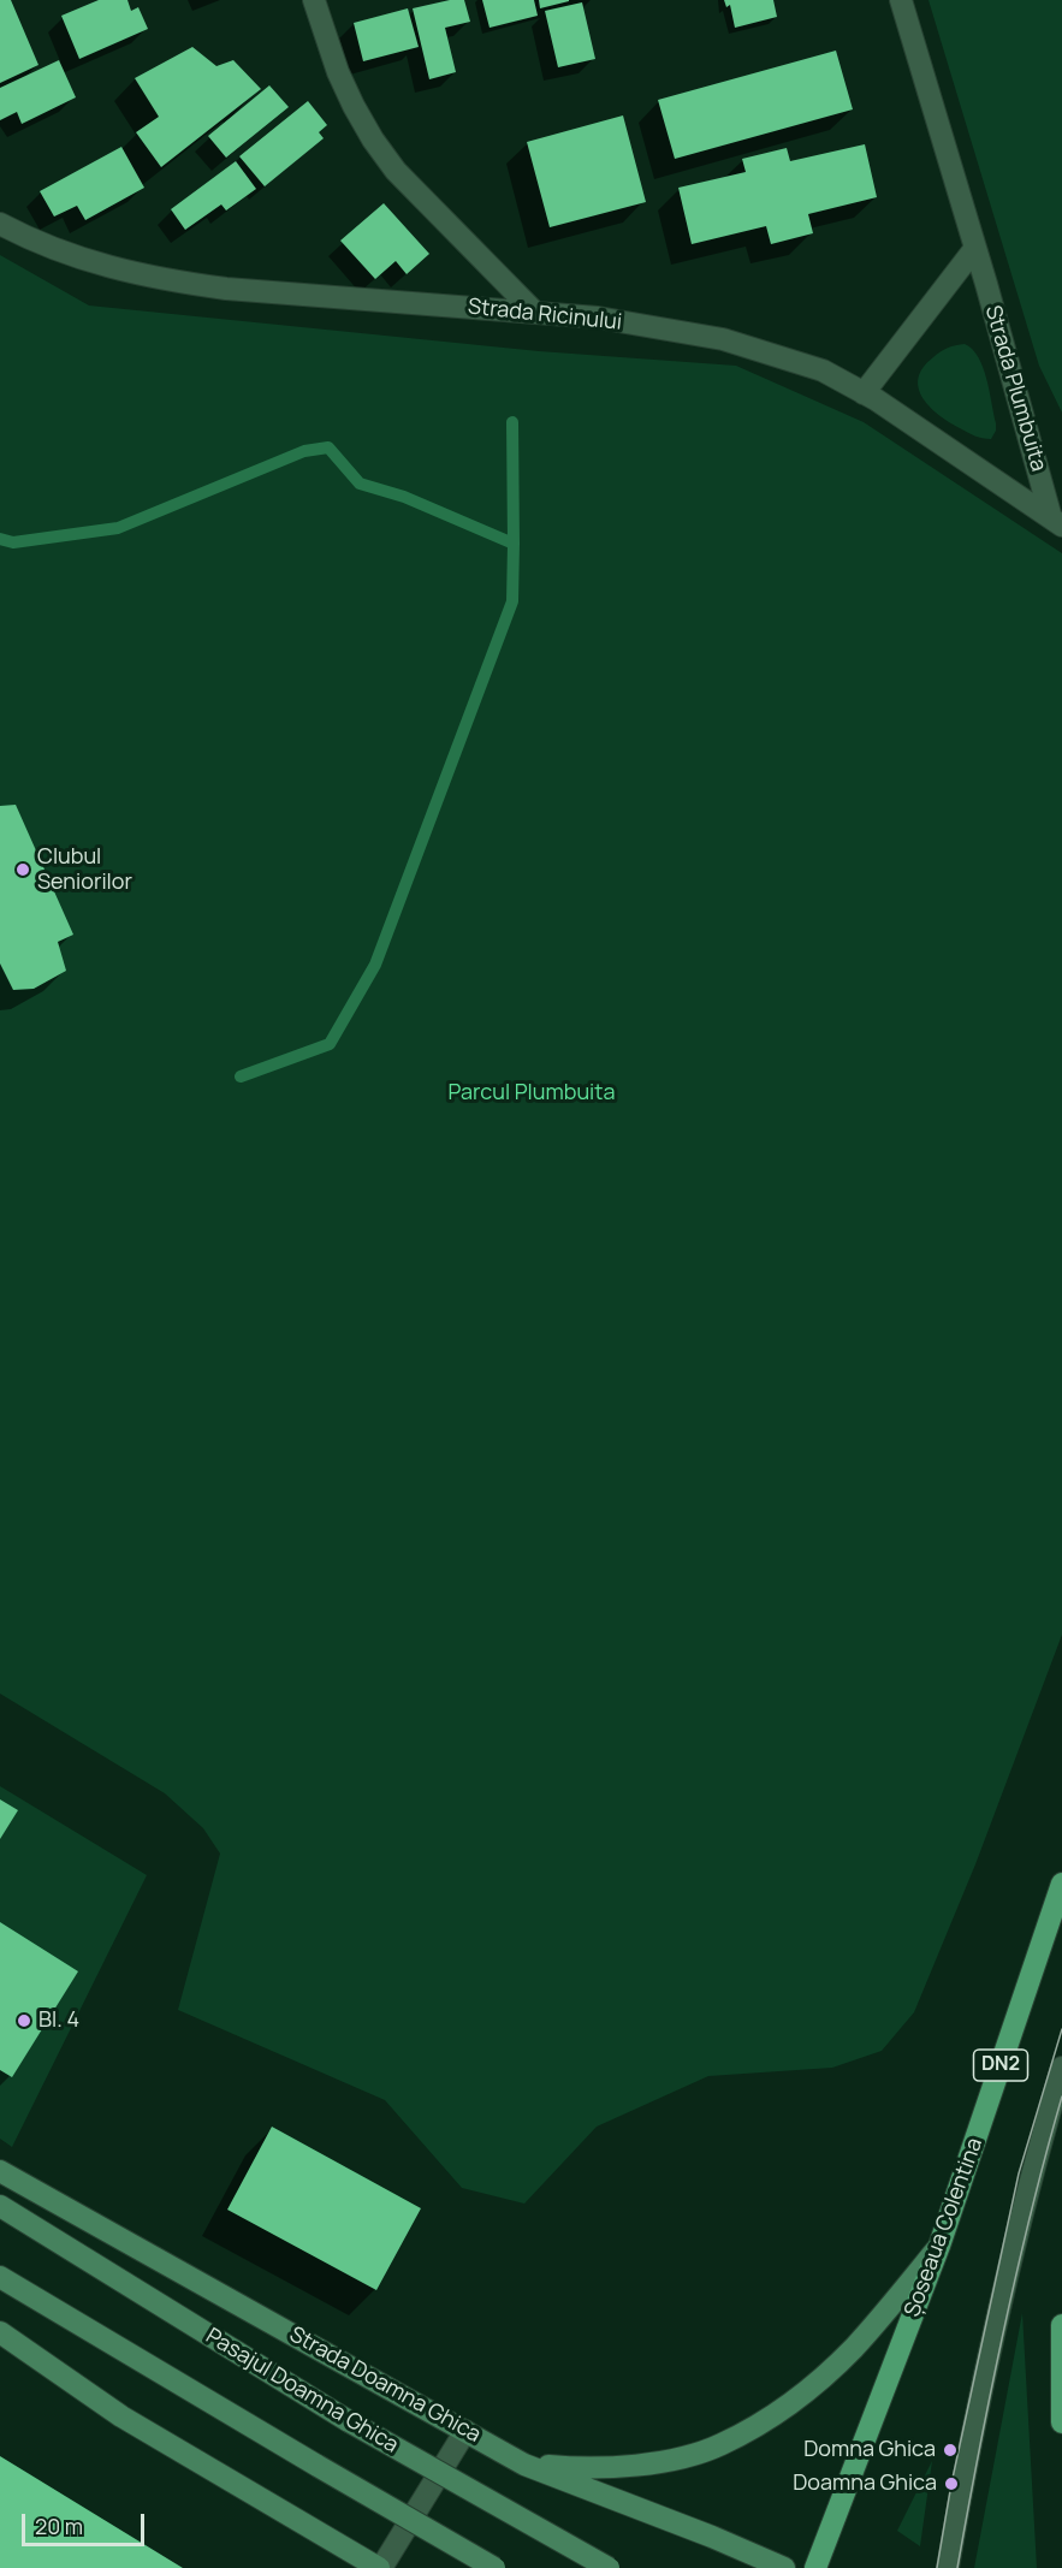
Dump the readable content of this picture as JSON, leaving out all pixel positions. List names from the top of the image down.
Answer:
{
  "streets": {
    "main road": [
      "DN2",
      "Șoseaua Colentina",
      "Strada Doamna Ghica",
      "Pasajul Doamna Ghica"
    ],
    "street": ["Strada Ricinului", "Strada Plumbuita"]
  },
  "crossings": [
    ["Strada Ricinului", "Strada Plumbuita"]
  ],
  "parks": ["Parcul Plumbuita"],
  "places": [
    "Clubul Seniorilor",
    "Bl. 4",
    "Domna Ghica",
    "Doamna Ghica"
  ],
  "scale_bar": "20 m"
}
